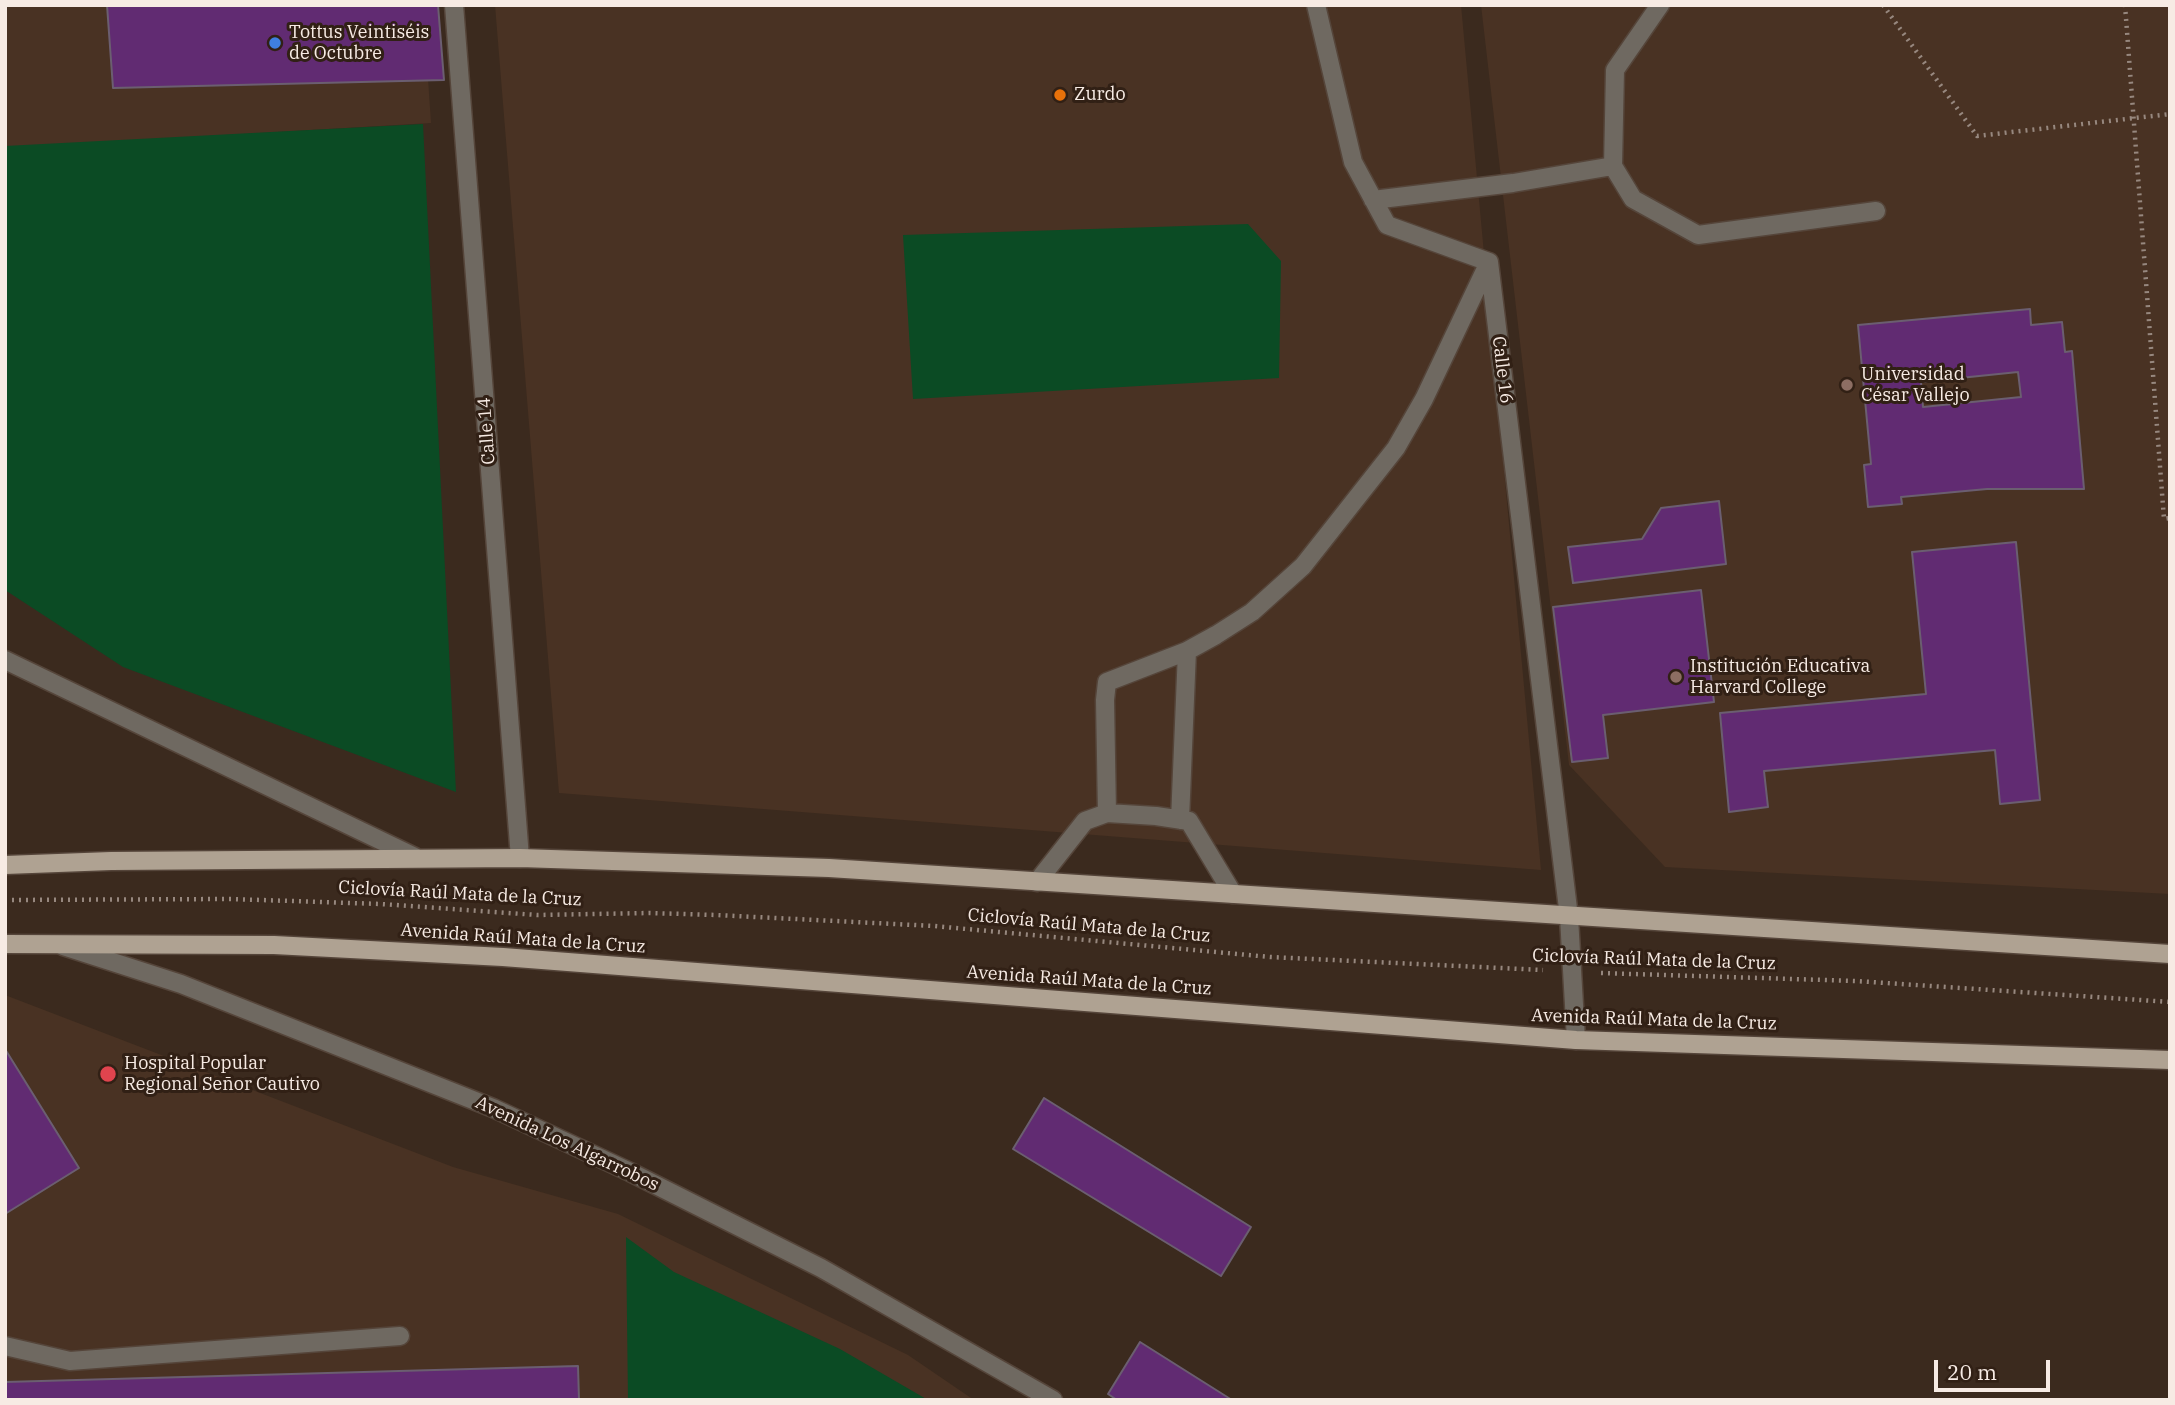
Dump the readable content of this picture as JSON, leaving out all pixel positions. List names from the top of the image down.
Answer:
{
  "streets": {
    "main road": ["Avenida Raúl Mata de la Cruz"],
    "street": ["Calle 16", "Calle 14", "Avenida Los Algarrobos"],
    "path": ["Ciclovía Raúl Mata de la Cruz"]
  },
  "crossings": [
    ["Calle 16", "Ciclovía Raúl Mata de la Cruz"],
    ["Calle 16", "Avenida Raúl Mata de la Cruz"],
    ["Avenida Raúl Mata de la Cruz", "Avenida Los Algarrobos"]
  ],
  "places": [
    "Tottus Veintiséis de Octubre",
    "Zurdo",
    "Universidad César Vallejo",
    "Institución Educativa Harvard College",
    "Hospital Popular Regional Señor Cautivo"
  ],
  "scale_bar": "20 m"
}
